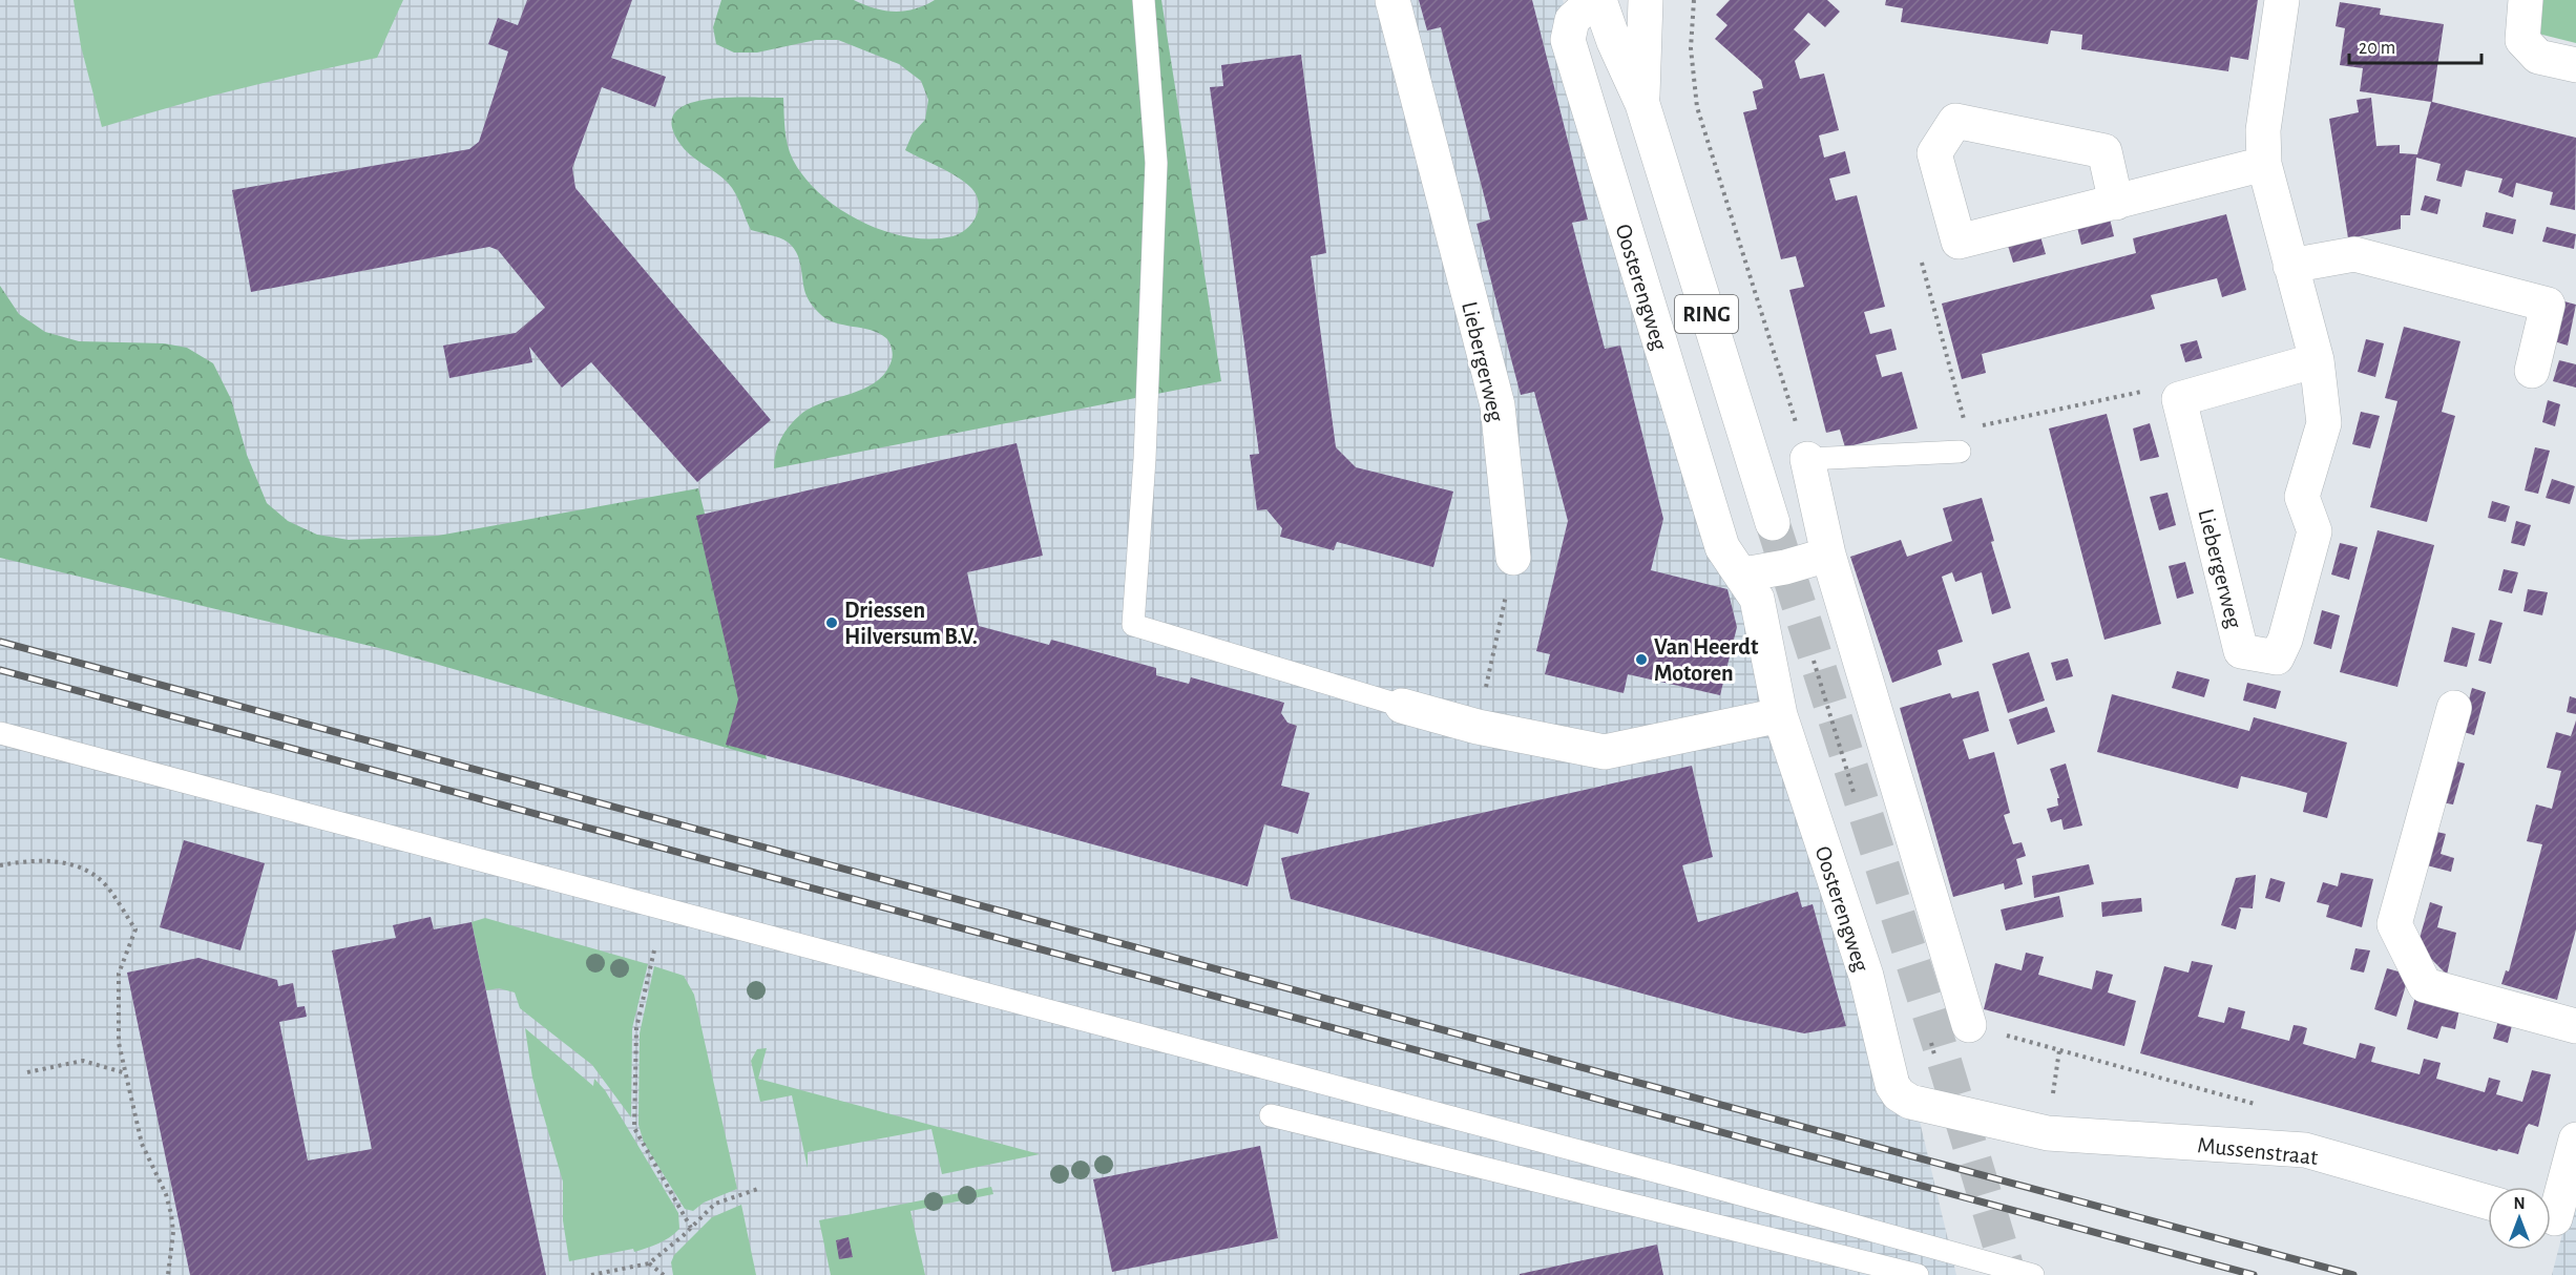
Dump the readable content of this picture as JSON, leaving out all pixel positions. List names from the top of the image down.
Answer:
{
  "streets": {
    "street": [
      "Oosterengweg",
      "RING",
      "Liebergerweg",
      "Mussenstraat"
    ]
  },
  "crossings": [
    ["Oosterengweg", "Mussenstraat"]
  ],
  "places": ["Driessen Hilversum B.V.", "Van Heerdt Motoren"],
  "scale_bar": "20 m",
  "north": "top"
}
